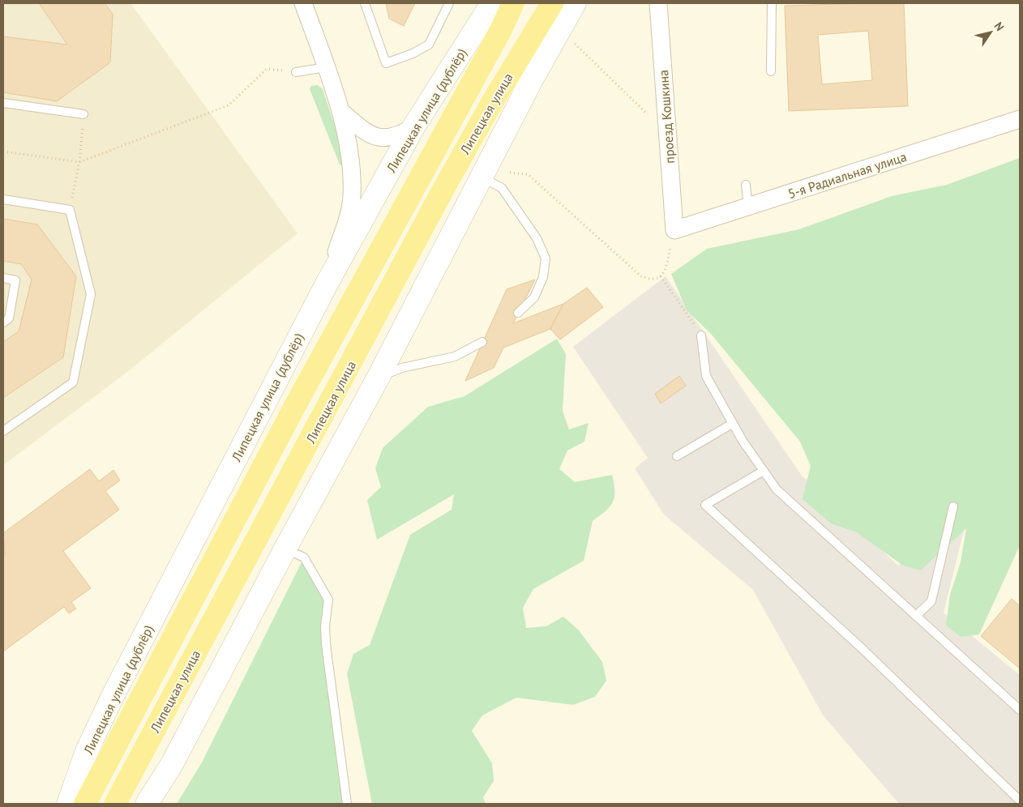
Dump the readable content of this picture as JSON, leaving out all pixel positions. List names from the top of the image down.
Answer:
{
  "streets": {
    "main road": ["Липецкая улица (дублёр)", "Липецкая улица"],
    "street": ["проезд Кошкина", "5-я Радиальная улица"]
  },
  "crossings": [
    ["Липецкая улица (дублёр)", "Липецкая улица"],
    ["проезд Кошкина", "5-я Радиальная улица"]
  ],
  "north": "top right"
}
